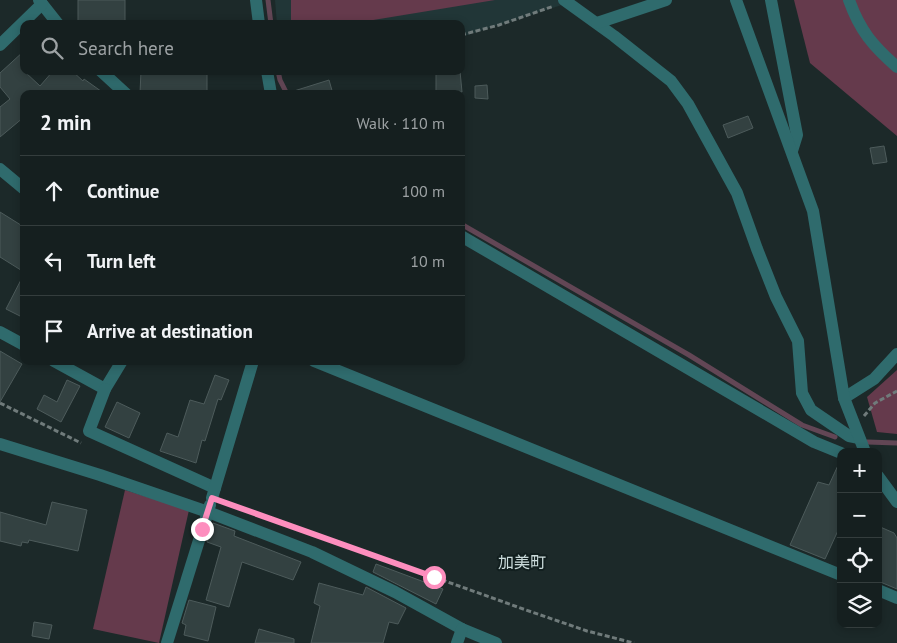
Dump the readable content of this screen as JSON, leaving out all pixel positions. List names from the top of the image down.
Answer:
{
  "districts": ["加美町"],
  "page": {
    "search": "Search here",
    "heading": ["2 min", "Walk · 110 m"],
    "list": [
      ["Continue", "100 m"],
      ["Turn left", "10 m"],
      "Arrive at destination"
    ],
    "map_buttons": ["+", "−"]
  }
}
